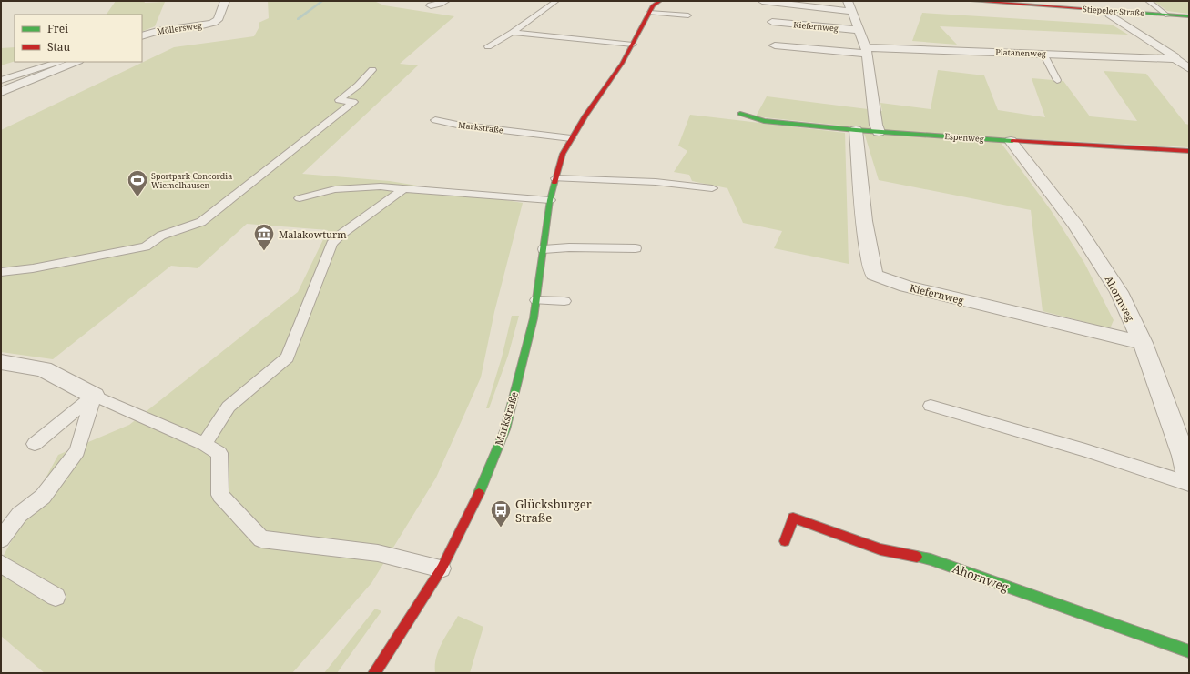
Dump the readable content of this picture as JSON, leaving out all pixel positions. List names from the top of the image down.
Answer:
{
  "streets": {
    "main road": [
      "Stiepeler Straße",
      "Markstraße",
      "Espenweg",
      "Ahornweg"
    ],
    "street": ["Kiefernweg", "Möllersweg", "Platanenweg"]
  },
  "crossings": [
    ["Kiefernweg", "Espenweg"],
    ["Kiefernweg", "Ahornweg"],
    ["Espenweg", "Ahornweg"]
  ],
  "places": {
    "sports": ["Sportpark Concordia Wiemelhausen"],
    "museum": ["Malakowturm"],
    "bus stop": ["Glücksburger Straße"]
  },
  "legend": ["Frei", "Stau"]
}
